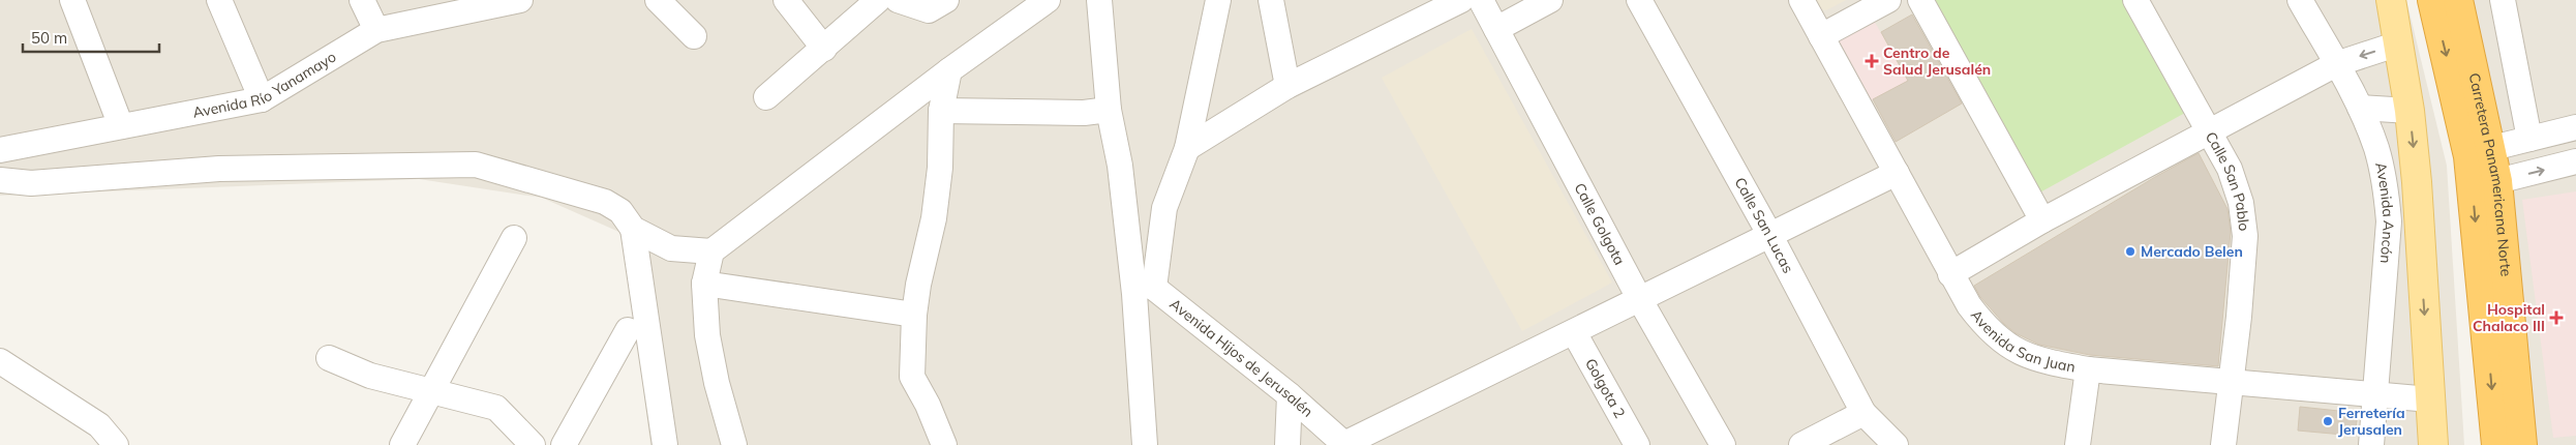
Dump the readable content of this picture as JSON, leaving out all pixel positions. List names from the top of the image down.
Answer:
{
  "streets": {
    "highway": ["Carretera Panamericana Norte"],
    "street": [
      "Avenida Río Yanamayo",
      "Calle San Pablo",
      "Avenida Ancón",
      "Calle Golgota",
      "Calle San Lucas",
      "Avenida San Juan",
      "Avenida Hijos de Jerusalén",
      "Golgota 2"
    ]
  },
  "crossings": [
    ["Calle San Pablo", "Avenida San Juan"],
    ["Avenida Ancón", "Avenida San Juan"]
  ],
  "places": {
    "health": ["Centro de Salud Jerusalén", "Hospital Chalaco III"],
    "other": ["Mercado Belen", "Ferretería Jerusalen"]
  },
  "scale_bar": "50 m"
}
